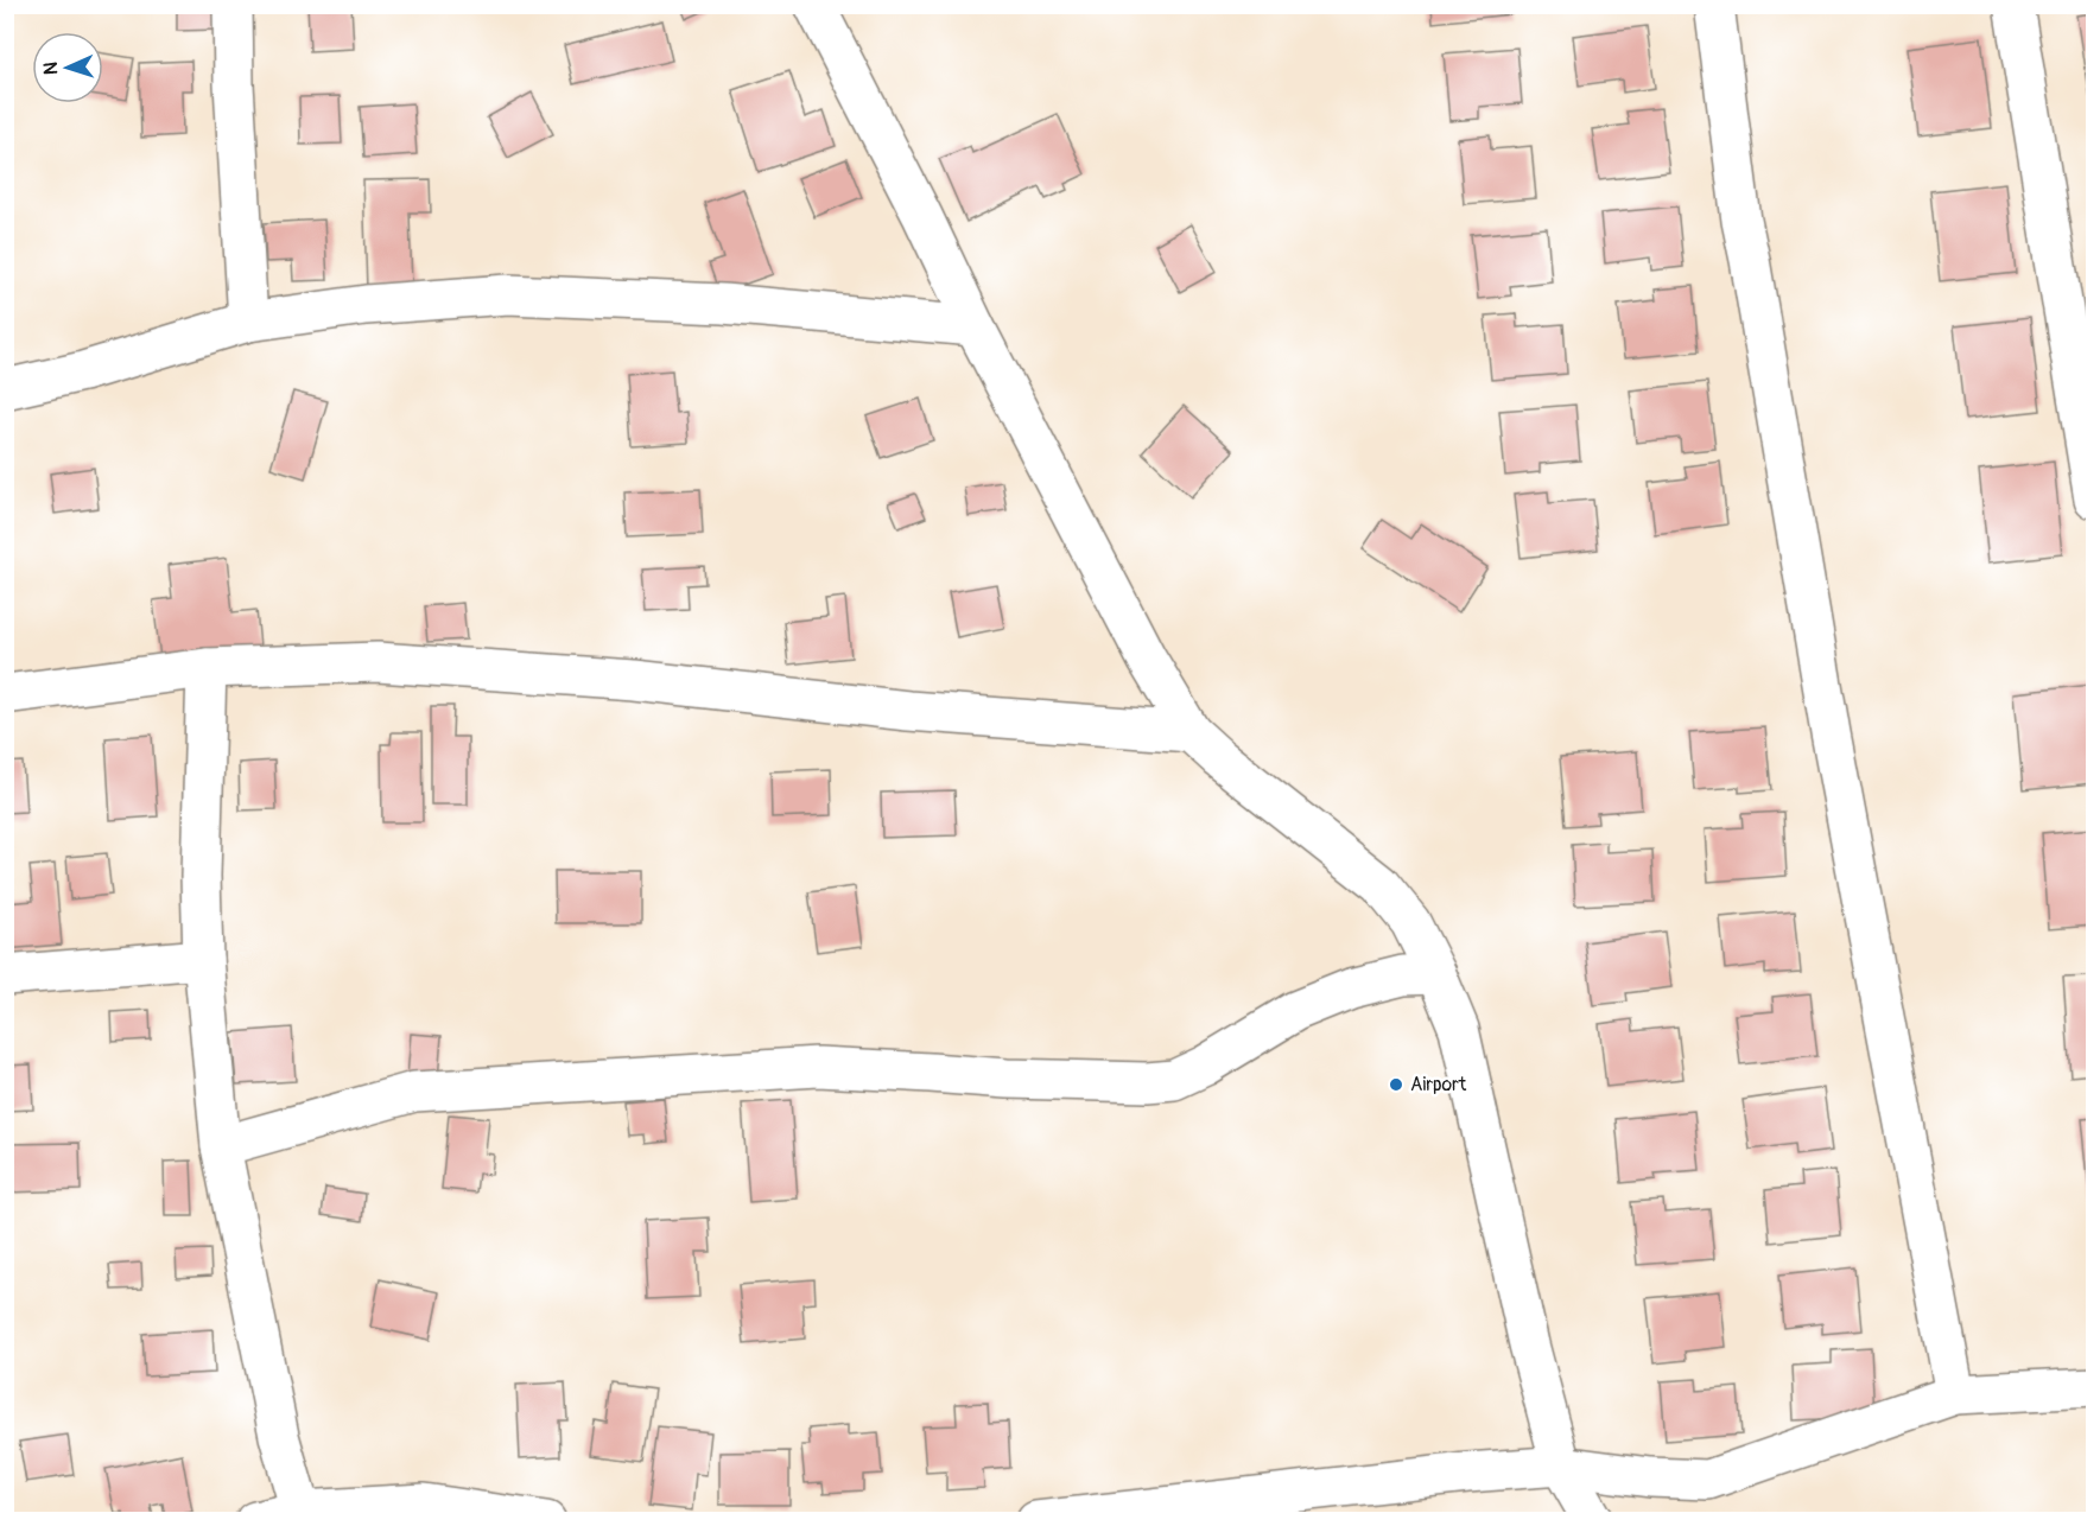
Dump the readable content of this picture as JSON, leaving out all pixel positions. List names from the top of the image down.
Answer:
{
  "places": ["Airport"],
  "north": "left"
}
